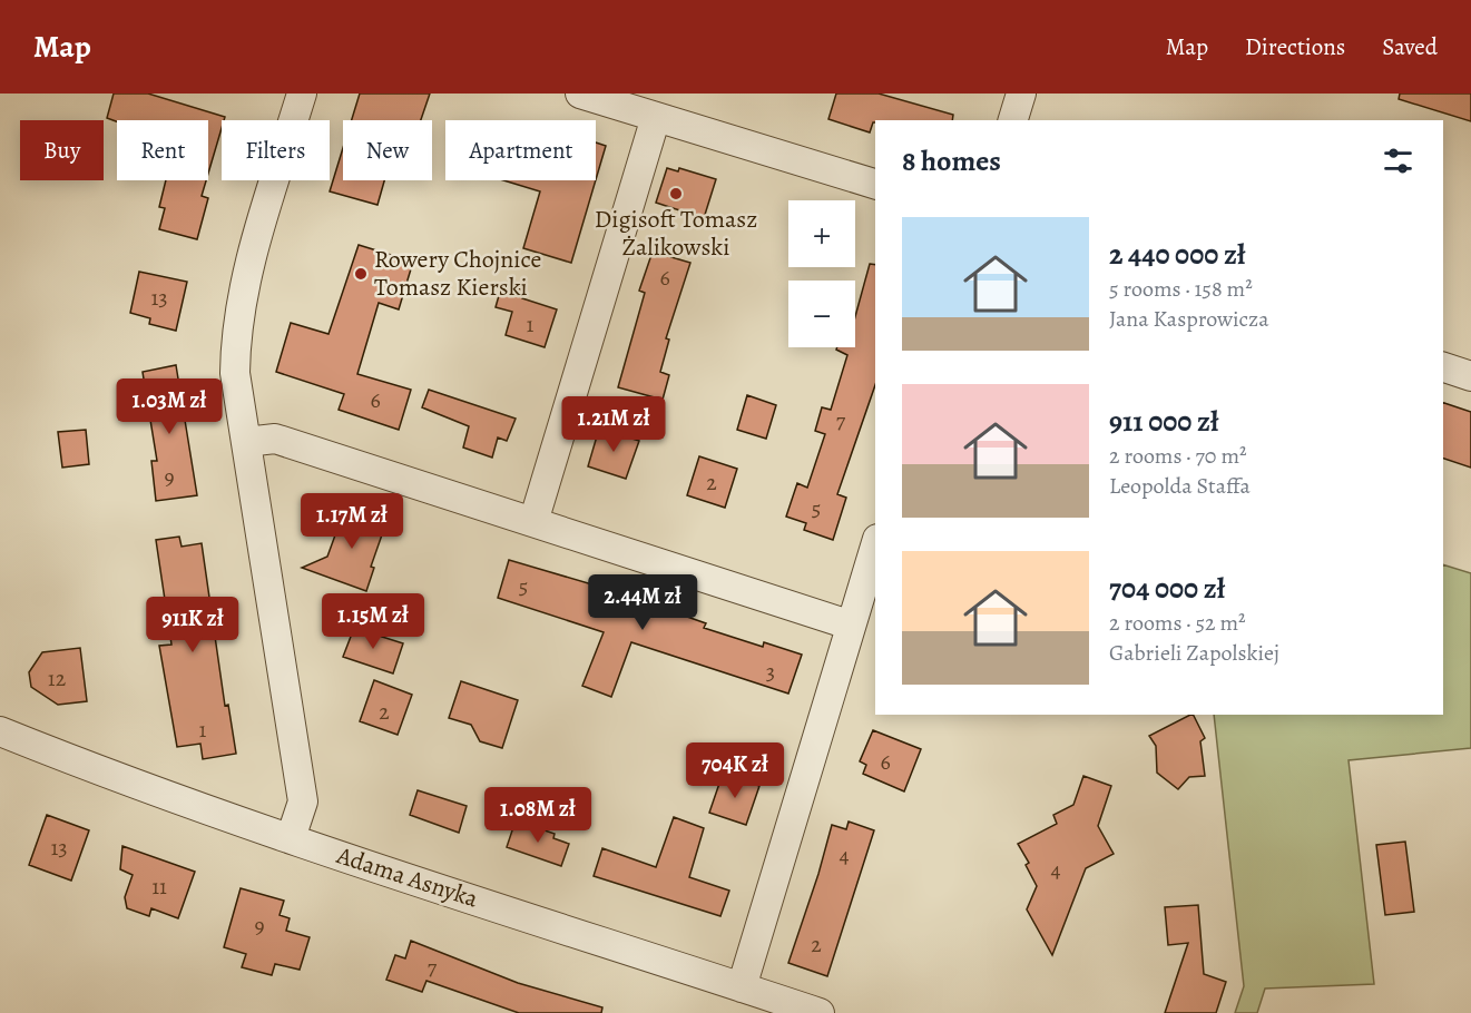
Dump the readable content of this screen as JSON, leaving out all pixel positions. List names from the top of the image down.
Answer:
{
  "streets": {
    "street": ["Adama Asnyka"]
  },
  "places": ["Digisoft Tomasz Żalikowski", "Rowery Chojnice Tomasz Kierski"],
  "house_numbers": [
    "6",
    "13",
    "1",
    "6",
    "7",
    "9",
    "2",
    "5",
    "5",
    "3",
    "12",
    "2",
    "1",
    "6",
    "13",
    "4",
    "4",
    "11",
    "9",
    "2",
    "7"
  ],
  "page": {
    "header": "Map",
    "nav": ["Map", "Directions", "Saved"],
    "chip": [
      "Buy",
      "Rent",
      "Filters",
      "New",
      "Apartment"
    ],
    "heading": "8 homes",
    "map_buttons": ["+", "−"],
    "list": [
      {
        "name": "2 440 000 zł",
        "note": "5 rooms · 158 m² · Jana Kasprowicza"
      },
      {
        "name": "911 000 zł",
        "note": "2 rooms · 70 m² · Leopolda Staffa"
      },
      {
        "name": "704 000 zł",
        "note": "2 rooms · 52 m² · Gabrieli Zapolskiej"
      }
    ],
    "price": [
      "1.03M zł",
      "1.21M zł",
      "1.17M zł",
      "2.44M zł",
      "1.15M zł",
      "911K zł",
      "704K zł",
      "1.08M zł"
    ]
  }
}
